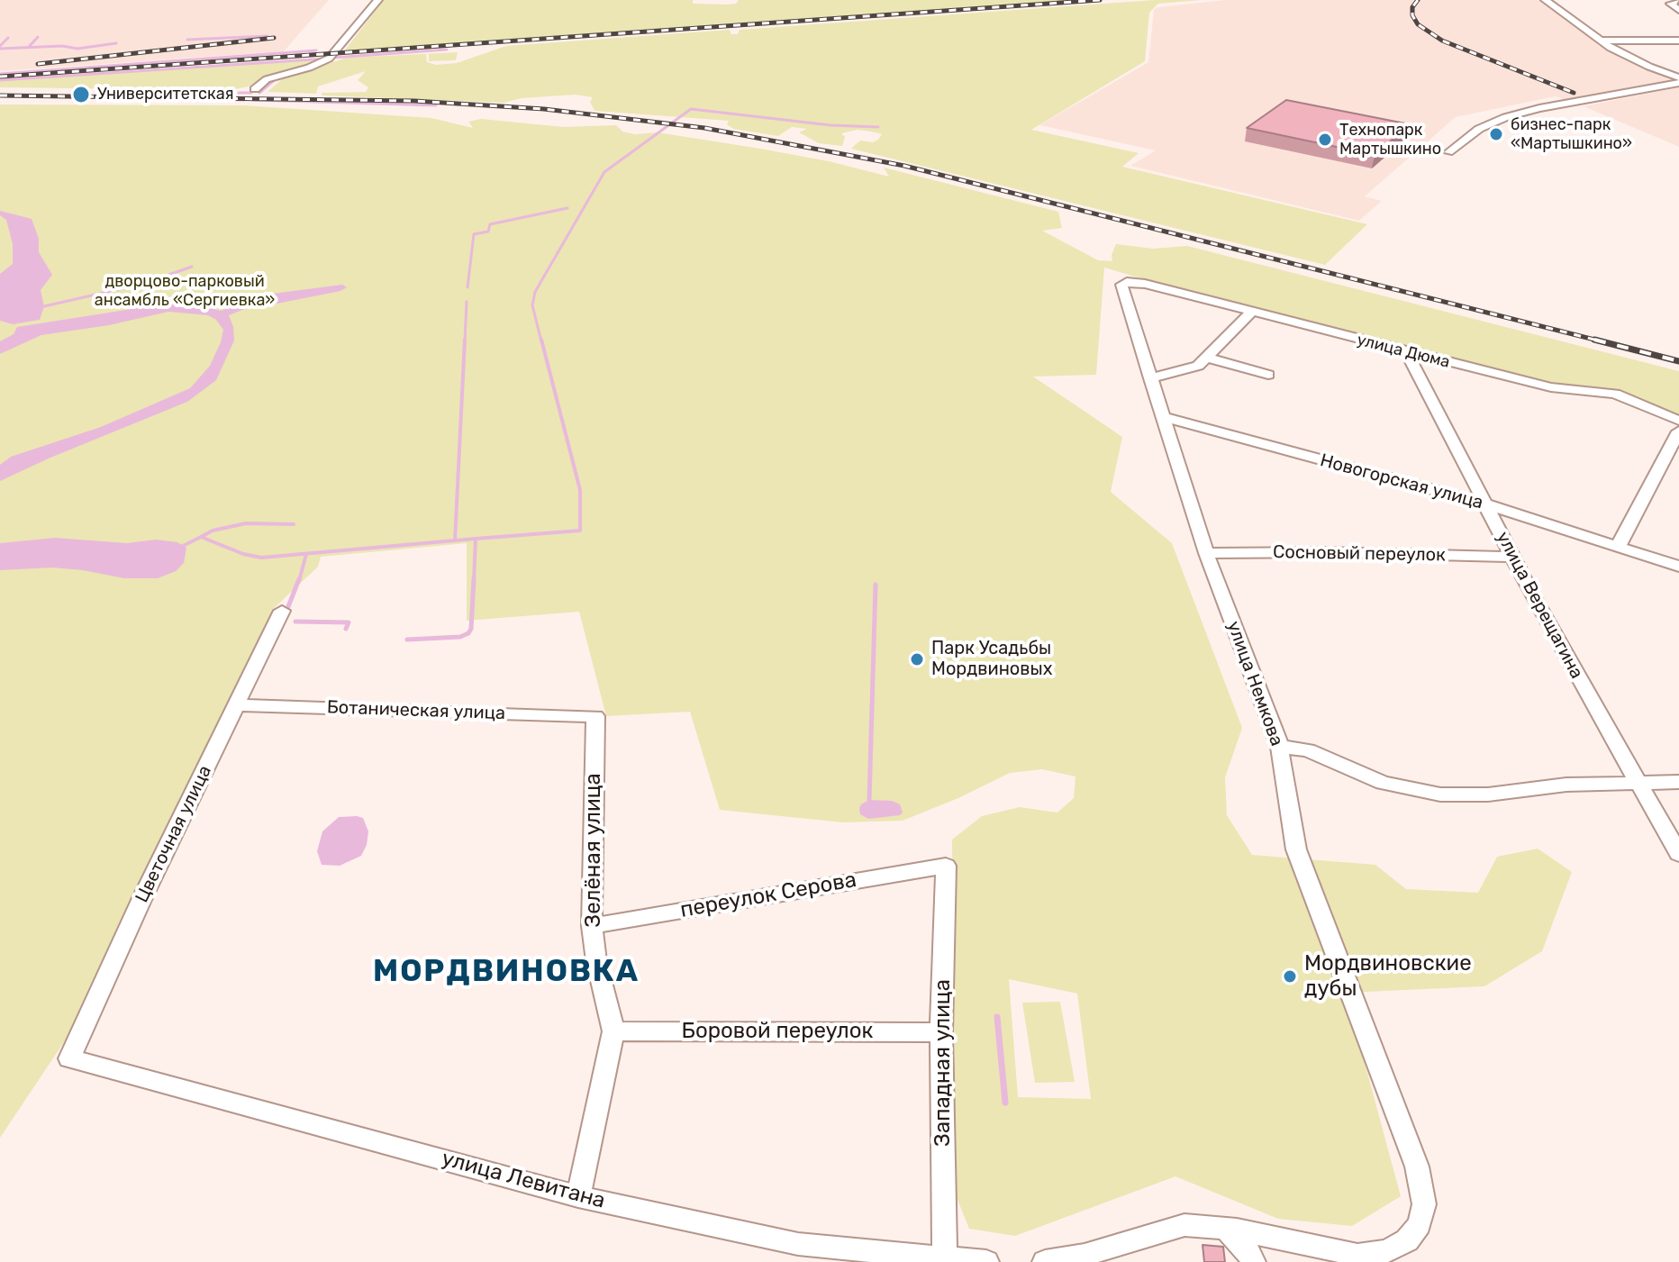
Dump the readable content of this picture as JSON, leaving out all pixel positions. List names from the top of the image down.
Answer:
{
  "streets": {
    "street": [
      "улица Дюма",
      "Новогорская улица",
      "Сосновый переулок",
      "улица Верещагина",
      "улица Немкова",
      "Ботаническая улица",
      "Цветочная улица",
      "Зелёная улица",
      "переулок Серова",
      "Боровой переулок",
      "Западная улица",
      "улица Левитана"
    ]
  },
  "crossings": [
    ["улица Дюма", "улица Верещагина"],
    ["улица Дюма", "улица Немкова"],
    ["Новогорская улица", "улица Верещагина"],
    ["Новогорская улица", "улица Немкова"],
    ["Сосновый переулок", "улица Верещагина"],
    ["Сосновый переулок", "улица Немкова"],
    ["Ботаническая улица", "Цветочная улица"],
    ["Ботаническая улица", "Зелёная улица"],
    ["Цветочная улица", "улица Левитана"],
    ["Зелёная улица", "переулок Серова"],
    ["Зелёная улица", "Боровой переулок"],
    ["Зелёная улица", "улица Левитана"],
    ["переулок Серова", "Западная улица"],
    ["Боровой переулок", "Западная улица"],
    ["Западная улица", "улица Левитана"]
  ],
  "districts": ["МОРДВИНОВКА"],
  "parks": ["дворцово-парковый ансамбль «Сергиевка»"],
  "places": [
    "Университетская",
    "бизнес-парк «Мартышкино»",
    "Технопарк Мартышкино",
    "Парк Усадьбы Мордвиновых",
    "Мордвиновские дубы"
  ]
}
